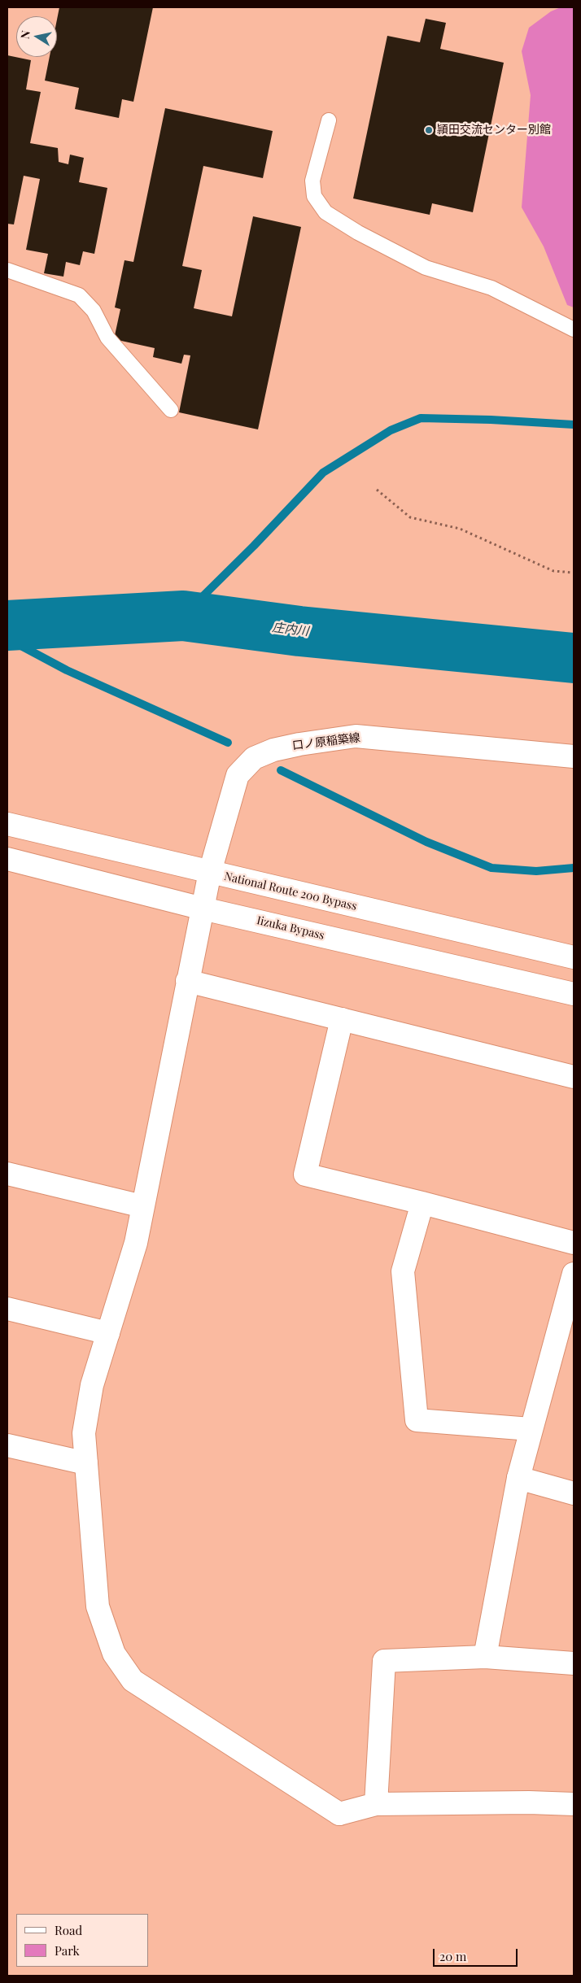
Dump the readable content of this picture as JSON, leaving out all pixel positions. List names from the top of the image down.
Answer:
{
  "streets": {
    "main road": ["口ノ原稲築線", "National Route 200 Bypass", "Iizuka Bypass"]
  },
  "crossings": [
    ["口ノ原稲築線", "National Route 200 Bypass"],
    ["口ノ原稲築線", "Iizuka Bypass"]
  ],
  "water": ["庄内川"],
  "places": ["頴田交流センター別館"],
  "legend": ["Road", "Park"],
  "scale_bar": "20 m",
  "north": "left"
}
